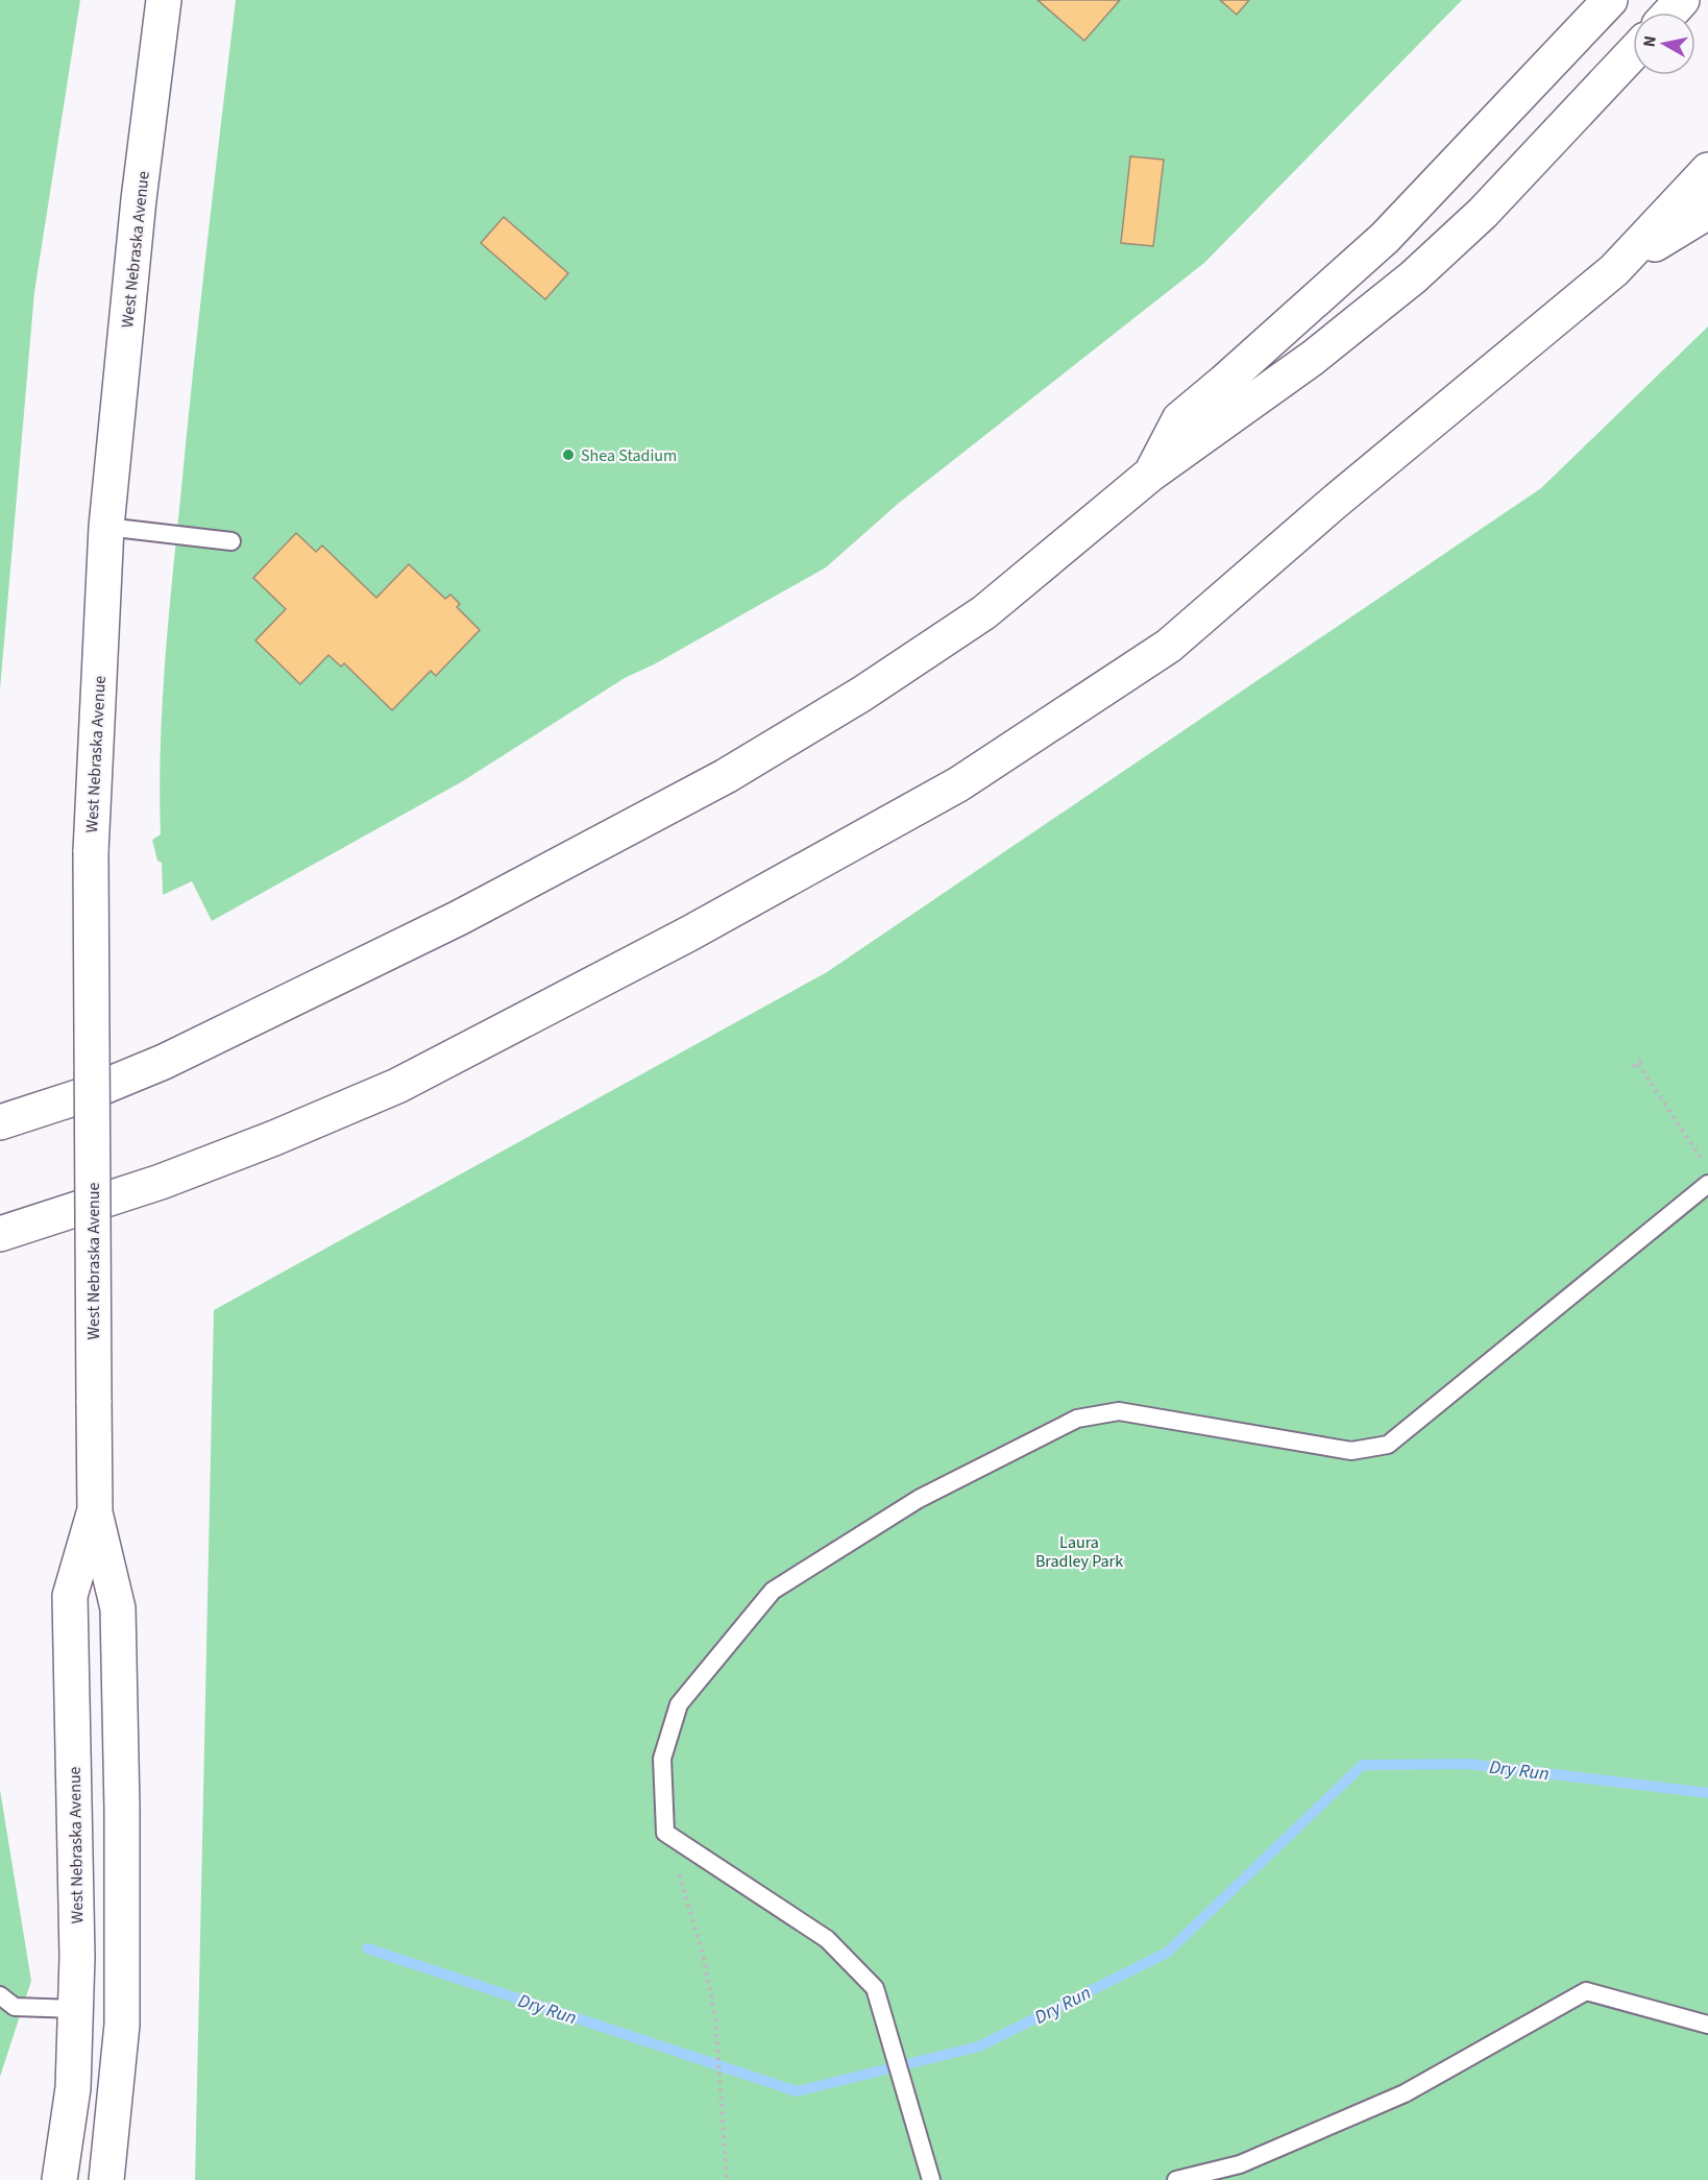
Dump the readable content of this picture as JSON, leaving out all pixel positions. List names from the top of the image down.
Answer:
{
  "streets": {
    "main road": ["West Nebraska Avenue"]
  },
  "water": ["Dry Run"],
  "parks": ["Laura Bradley Park"],
  "places": ["Shea Stadium"],
  "north": "left"
}
